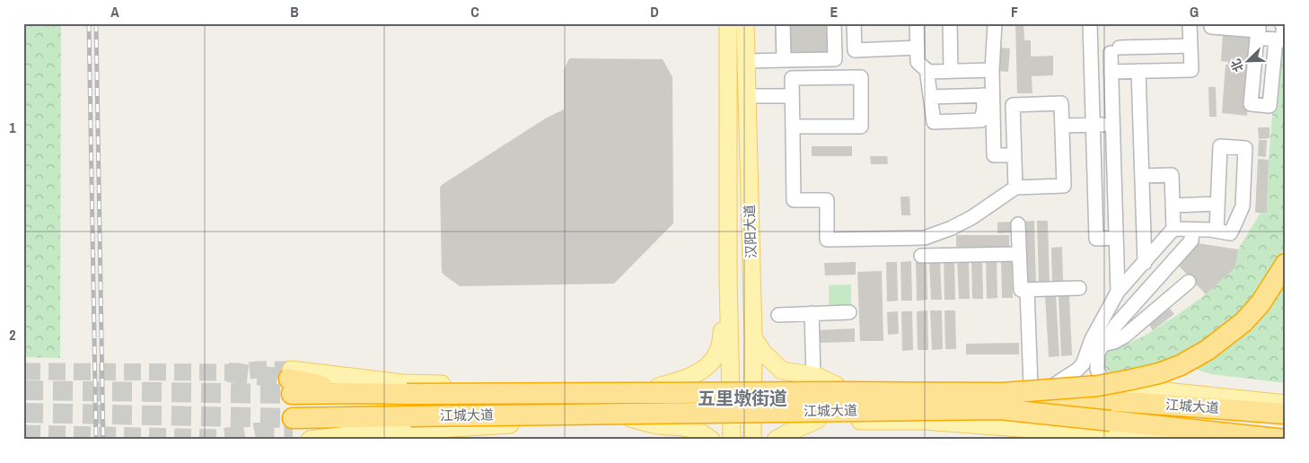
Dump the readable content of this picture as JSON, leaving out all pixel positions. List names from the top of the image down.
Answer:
{
  "streets": {
    "highway": ["江城大道"],
    "main road": ["汉阳大道"]
  },
  "crossings": [
    ["汉阳大道", "江城大道"]
  ],
  "districts": ["五里墩街道"],
  "north": "bottom left",
  "grid": {
    "columns": [
      "A",
      "B",
      "C",
      "D",
      "E",
      "F",
      "G"
    ],
    "rows": ["1", "2"]
  }
}
